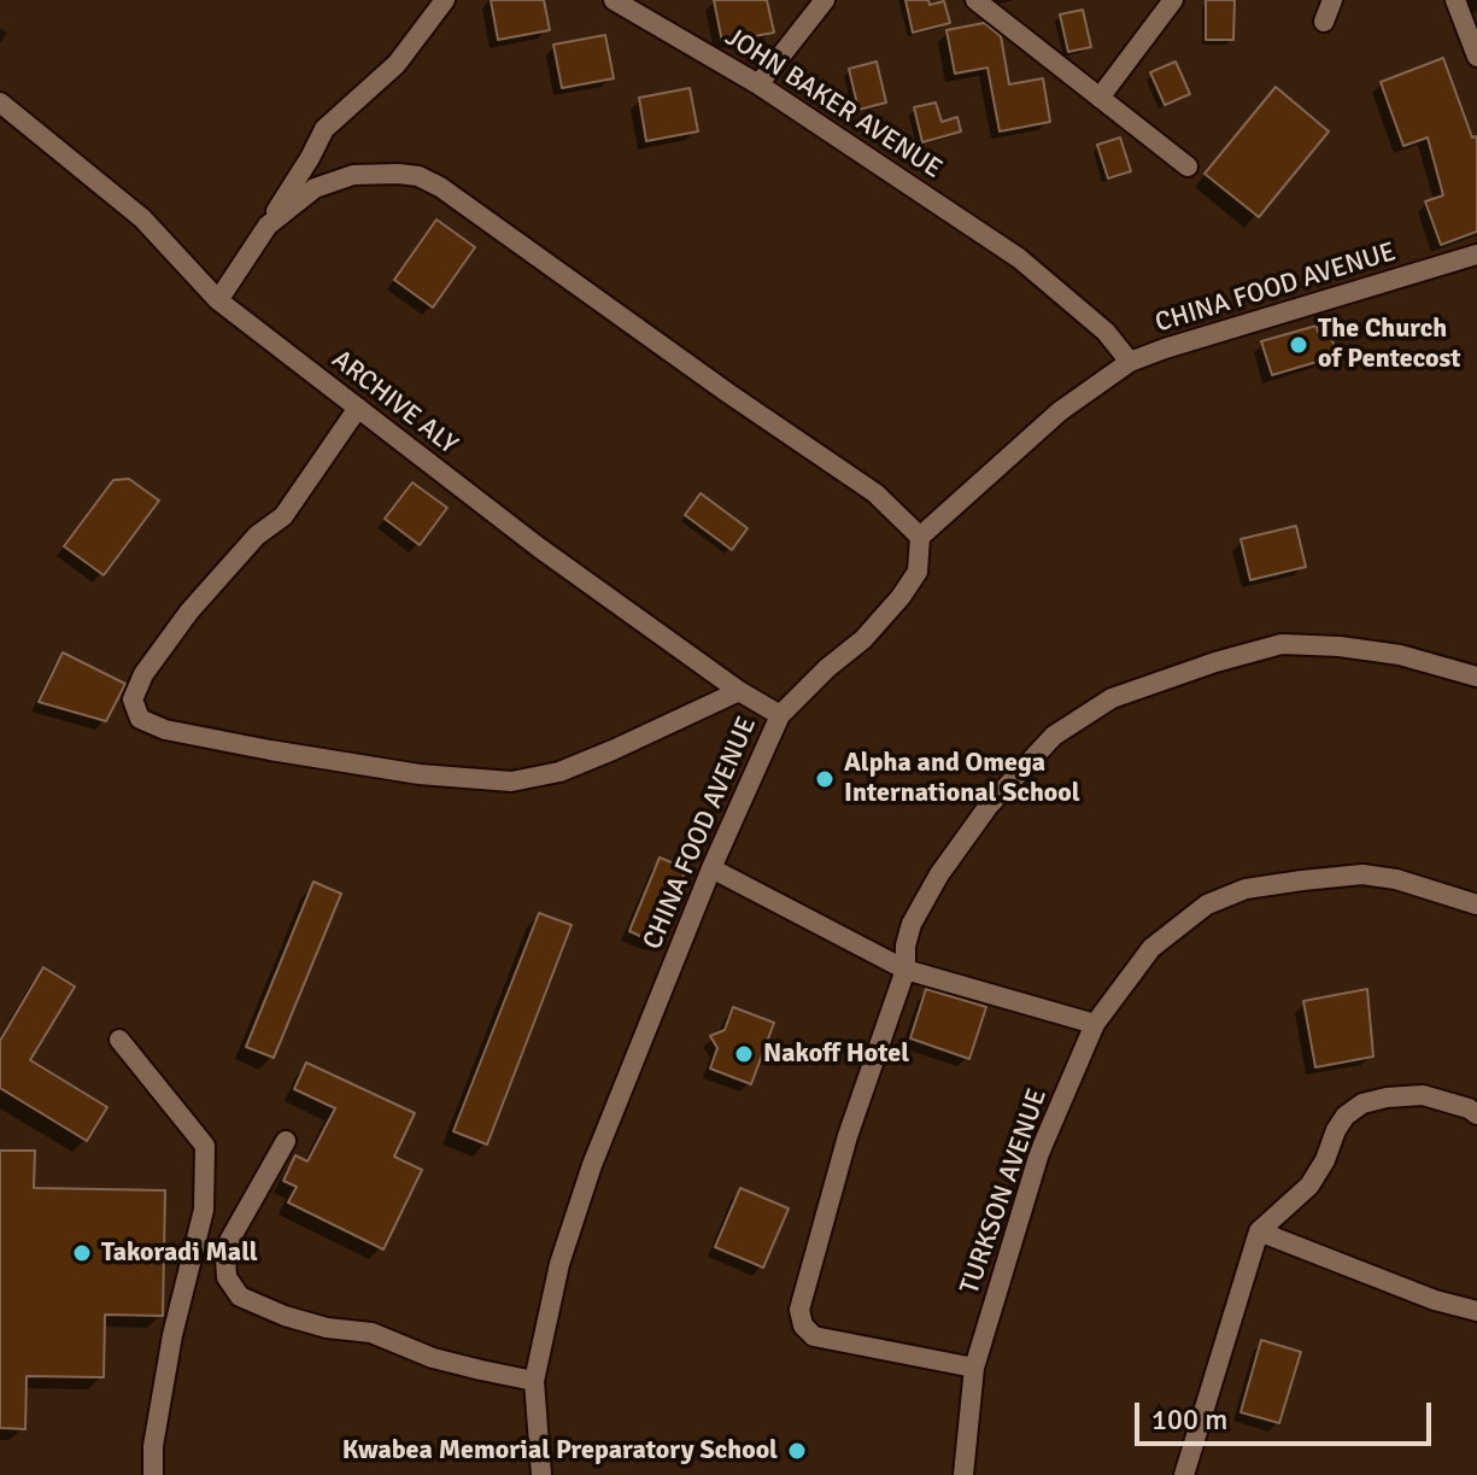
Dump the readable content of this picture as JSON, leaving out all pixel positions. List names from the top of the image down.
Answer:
{
  "streets": {
    "street": [
      "JOHN BAKER AVENUE",
      "CHINA FOOD AVENUE",
      "ARCHIVE ALY",
      "TURKSON AVENUE"
    ]
  },
  "crossings": [
    ["JOHN BAKER AVENUE", "CHINA FOOD AVENUE"],
    ["CHINA FOOD AVENUE", "ARCHIVE ALY"]
  ],
  "places": [
    "The Church of Pentecost",
    "Alpha and Omega International School",
    "Nakoff Hotel",
    "Takoradi Mall",
    "Kwabea Memorial Preparatory School"
  ],
  "scale_bar": "100 m"
}
